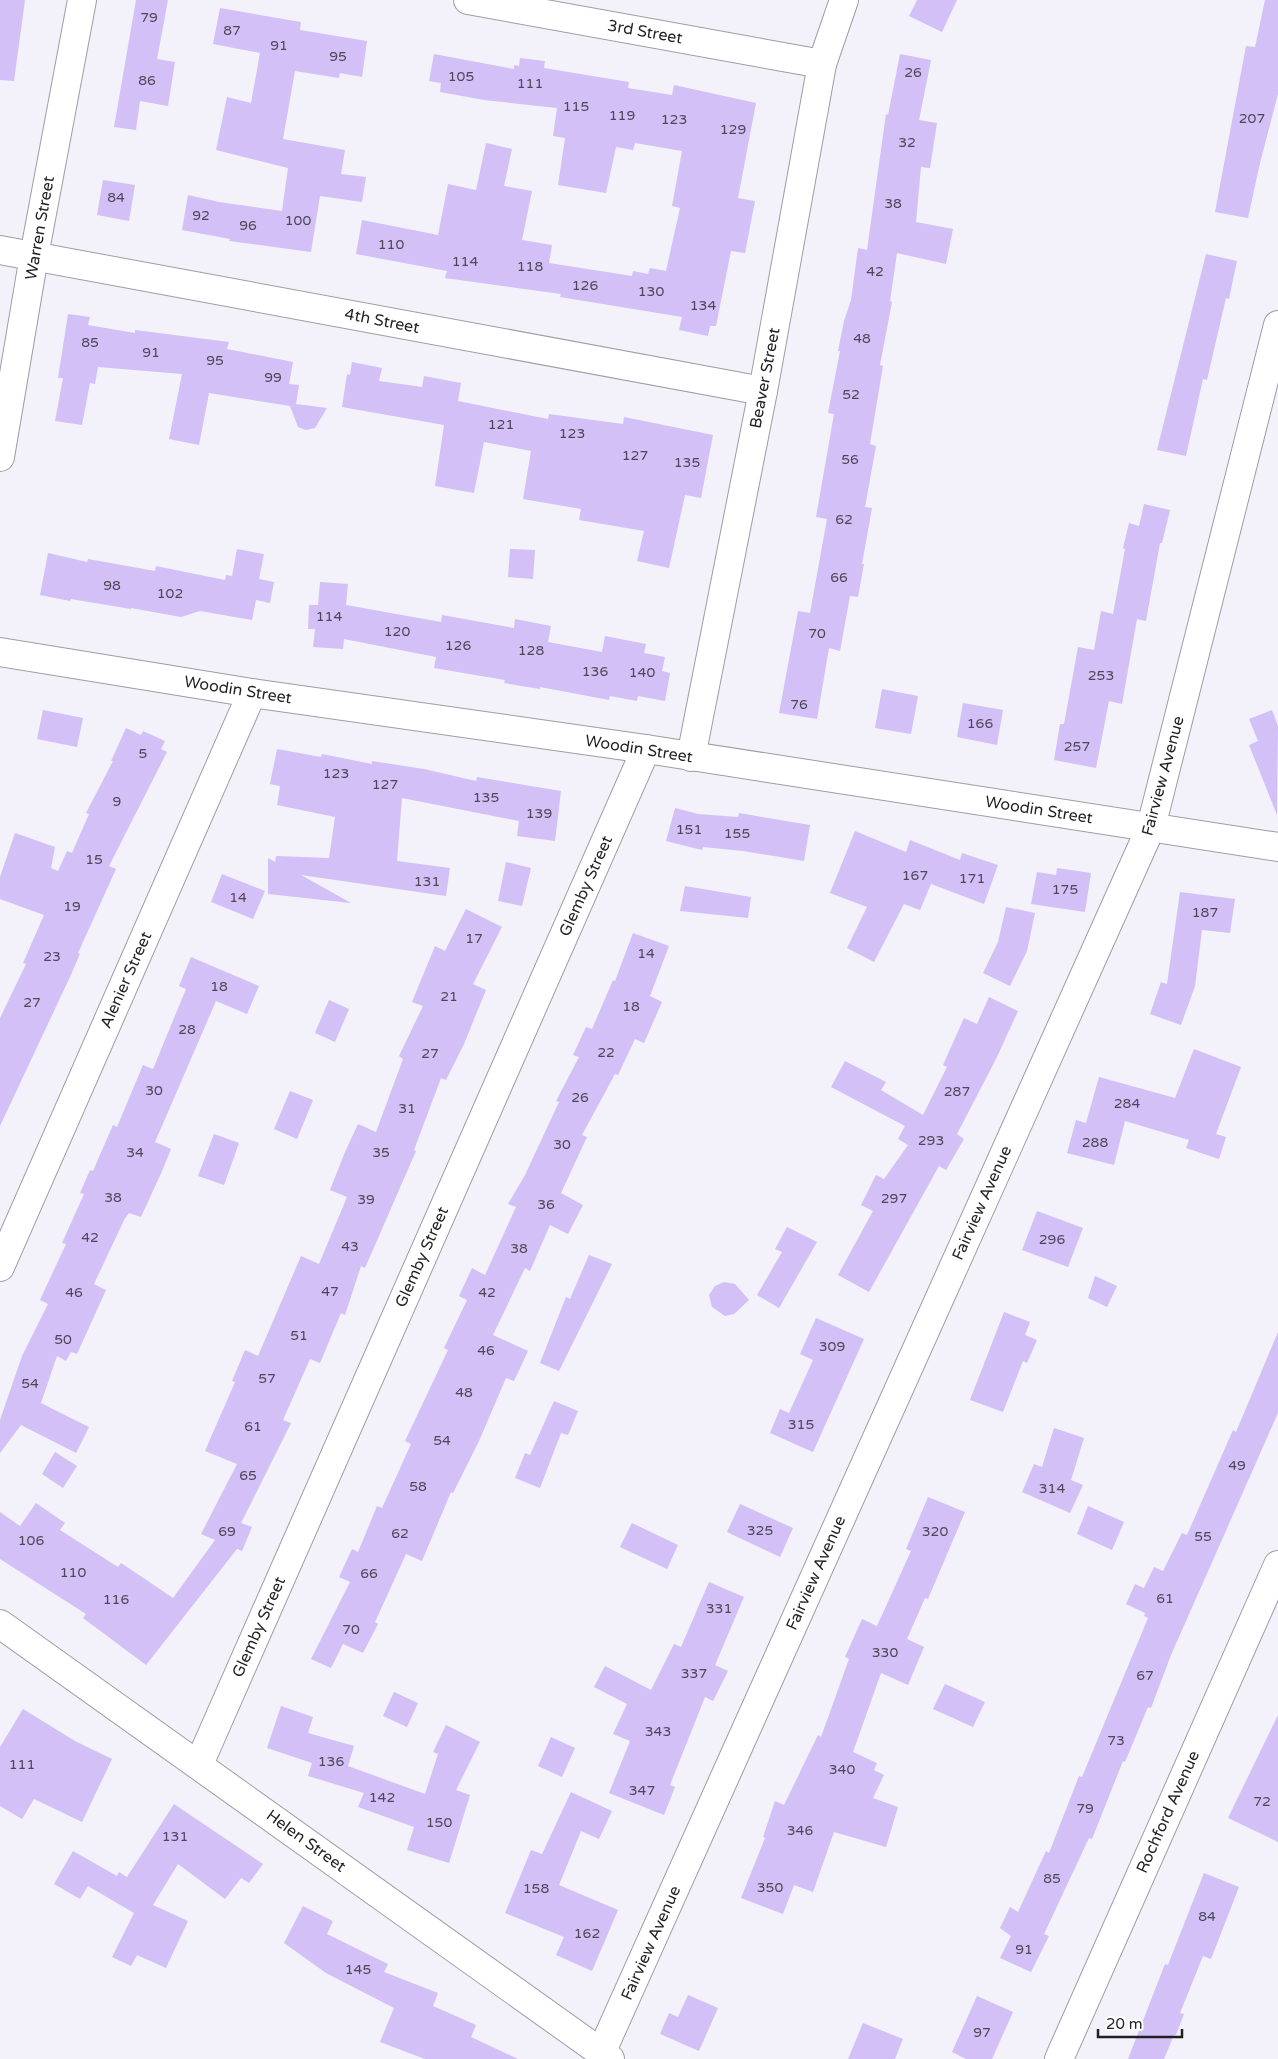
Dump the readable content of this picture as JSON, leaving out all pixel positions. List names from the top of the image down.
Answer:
{
  "streets": {
    "street": [
      "3rd Street",
      "Warren Street",
      "4th Street",
      "Beaver Street",
      "Woodin Street",
      "Fairview Avenue",
      "Glemby Street",
      "Alenier Street",
      "Rochford Avenue",
      "Helen Street"
    ]
  },
  "crossings": [
    ["3rd Street", "Beaver Street"],
    ["Warren Street", "4th Street"],
    ["4th Street", "Beaver Street"],
    ["Beaver Street", "Woodin Street"],
    ["Woodin Street", "Fairview Avenue"],
    ["Woodin Street", "Glemby Street"],
    ["Woodin Street", "Alenier Street"],
    ["Fairview Avenue", "Helen Street"],
    ["Glemby Street", "Helen Street"]
  ],
  "house_numbers": [
    "79",
    "87",
    "91",
    "95",
    "26",
    "105",
    "86",
    "111",
    "115",
    "119",
    "207",
    "123",
    "129",
    "32",
    "84",
    "38",
    "92",
    "100",
    "96",
    "110",
    "114",
    "118",
    "42",
    "126",
    "130",
    "134",
    "48",
    "85",
    "91",
    "95",
    "99",
    "52",
    "121",
    "123",
    "127",
    "56",
    "135",
    "62",
    "66",
    "98",
    "102",
    "114",
    "120",
    "70",
    "126",
    "128",
    "136",
    "140",
    "253",
    "76",
    "166",
    "257",
    "5",
    "123",
    "127",
    "135",
    "9",
    "139",
    "151",
    "155",
    "15",
    "167",
    "171",
    "131",
    "175",
    "14",
    "19",
    "187",
    "17",
    "14",
    "23",
    "18",
    "21",
    "27",
    "18",
    "28",
    "22",
    "27",
    "30",
    "287",
    "26",
    "284",
    "31",
    "293",
    "288",
    "30",
    "34",
    "35",
    "38",
    "297",
    "39",
    "36",
    "42",
    "296",
    "43",
    "38",
    "47",
    "46",
    "42",
    "51",
    "50",
    "309",
    "46",
    "57",
    "54",
    "48",
    "315",
    "61",
    "54",
    "49",
    "65",
    "58",
    "314",
    "325",
    "69",
    "320",
    "62",
    "55",
    "106",
    "110",
    "66",
    "61",
    "116",
    "331",
    "70",
    "330",
    "337",
    "67",
    "343",
    "73",
    "136",
    "111",
    "340",
    "347",
    "142",
    "72",
    "79",
    "150",
    "346",
    "131",
    "85",
    "350",
    "158",
    "84",
    "162",
    "91",
    "145",
    "97"
  ],
  "scale_bar": "20 m"
}
